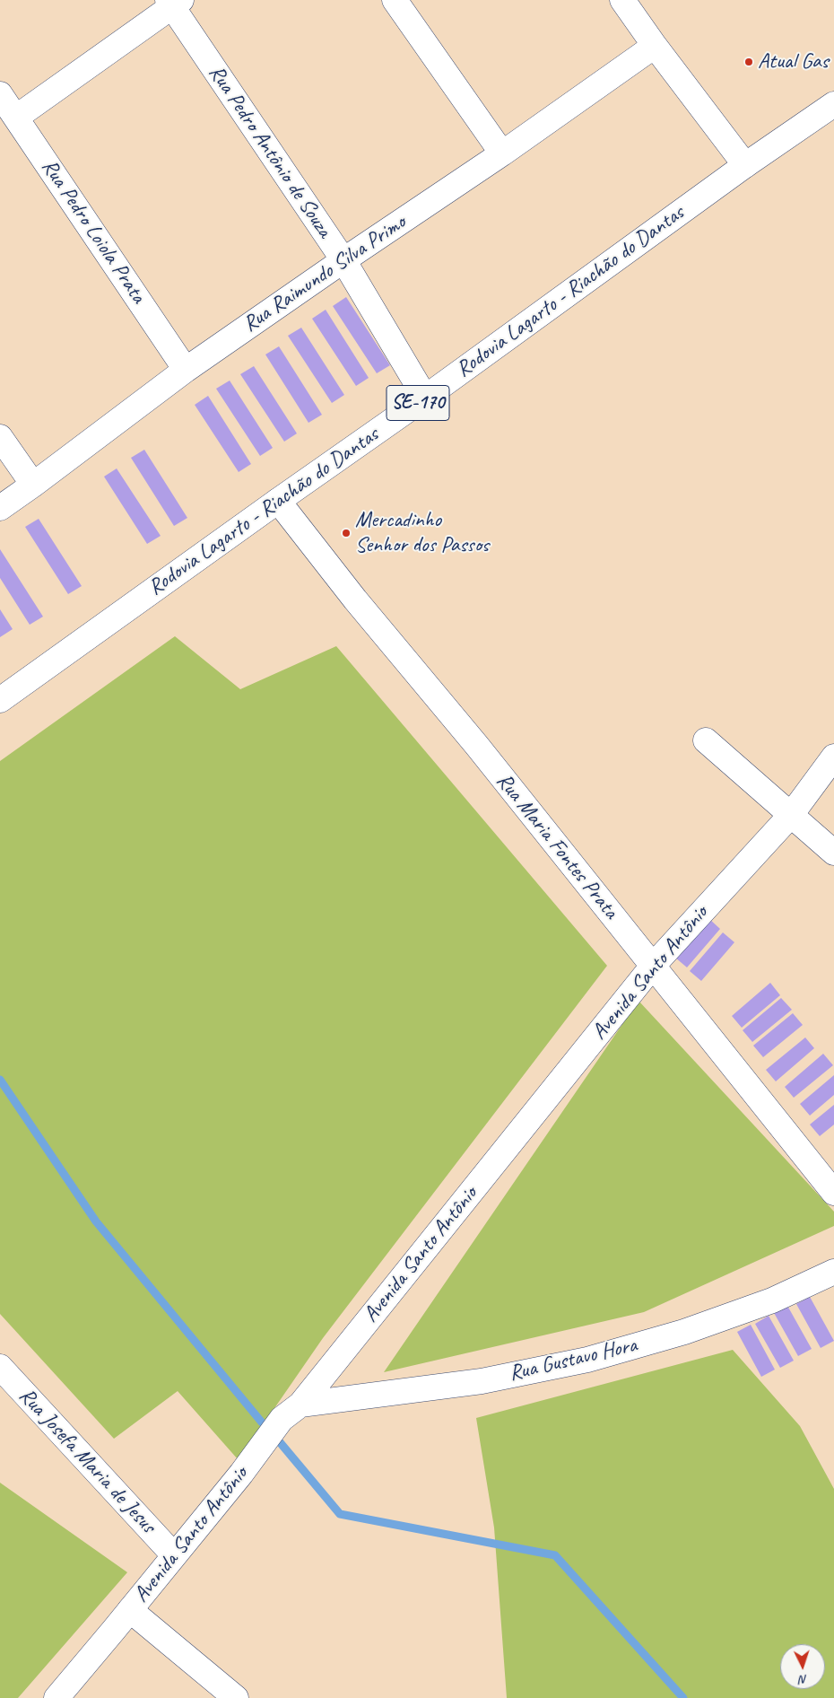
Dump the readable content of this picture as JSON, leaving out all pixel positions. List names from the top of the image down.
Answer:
{
  "streets": {
    "street": [
      "Rua Pedro Antônio de Souza",
      "Rua Pedro Loiola Prata",
      "Rua Raimundo Silva Primo",
      "Rodovia Lagarto - Riachão do Dantas",
      "SE-170",
      "Rua Maria Fontes Prata",
      "Avenida Santo Antônio",
      "Rua Gustavo Hora",
      "Rua Josefa Maria de Jesus"
    ]
  },
  "crossings": [
    ["Rua Pedro Antônio de Souza", "Rua Raimundo Silva Primo"],
    ["Rua Pedro Antônio de Souza", "Rodovia Lagarto - Riachão do Dantas"],
    ["Rua Pedro Loiola Prata", "Rua Raimundo Silva Primo"],
    ["Rodovia Lagarto - Riachão do Dantas", "Rua Maria Fontes Prata"],
    ["Rua Maria Fontes Prata", "Avenida Santo Antônio"],
    ["Avenida Santo Antônio", "Rua Gustavo Hora"],
    ["Avenida Santo Antônio", "Rua Josefa Maria de Jesus"]
  ],
  "places": ["Atual Gas", "Mercadinho Senhor dos Passos"],
  "north": "bottom"
}
